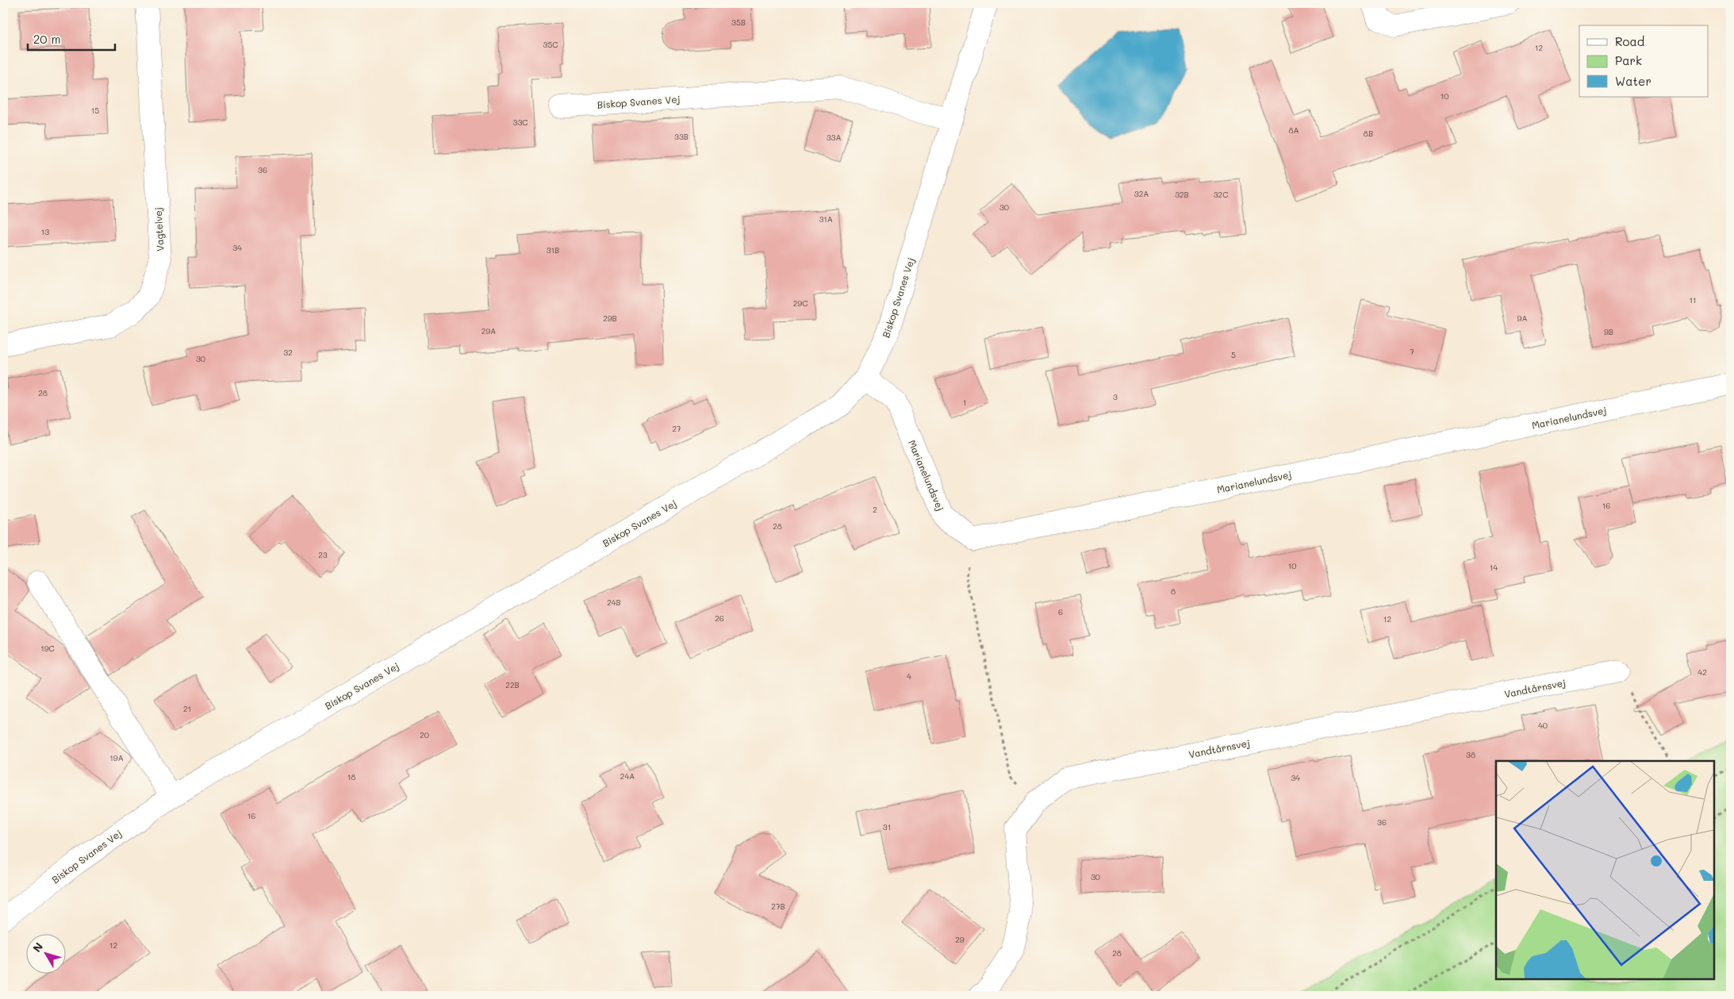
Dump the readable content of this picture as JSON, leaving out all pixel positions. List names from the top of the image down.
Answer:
{
  "streets": {
    "street": [
      "Biskop Svanes Vej",
      "Vagtelvej",
      "Marianelundsvej",
      "Vandtårnsvej"
    ]
  },
  "crossings": [
    ["Biskop Svanes Vej", "Marianelundsvej"]
  ],
  "house_numbers": [
    "35B",
    "35C",
    "12",
    "10",
    "15",
    "33C",
    "8A",
    "8B",
    "33B",
    "33A",
    "36",
    "32A",
    "32B",
    "32C",
    "30",
    "31A",
    "13",
    "34",
    "31B",
    "11",
    "29C",
    "29B",
    "9A",
    "29A",
    "9B",
    "7",
    "32",
    "5",
    "30",
    "28",
    "3",
    "1",
    "27",
    "16",
    "2",
    "28",
    "23",
    "10",
    "14",
    "8",
    "24B",
    "6",
    "26",
    "12",
    "19C",
    "42",
    "4",
    "22B",
    "21",
    "40",
    "20",
    "38",
    "19A",
    "24A",
    "18",
    "34",
    "16",
    "36",
    "31",
    "30",
    "27B",
    "29",
    "12",
    "28"
  ],
  "legend": ["Road", "Park", "Water"],
  "scale_bar": "20 m",
  "north": "top left"
}
